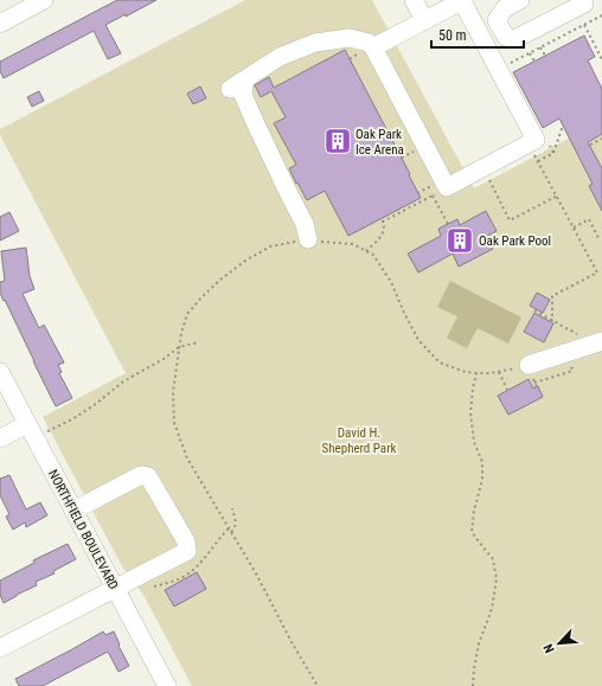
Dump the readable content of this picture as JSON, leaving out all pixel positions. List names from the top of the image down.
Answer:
{
  "streets": {
    "street": ["NORTHFIELD BOULEVARD"]
  },
  "parks": ["David H. Shepherd Park"],
  "places": {
    "building": ["Oak Park Ice Arena", "Oak Park Pool"]
  },
  "scale_bar": "50 m",
  "north": "bottom left"
}
